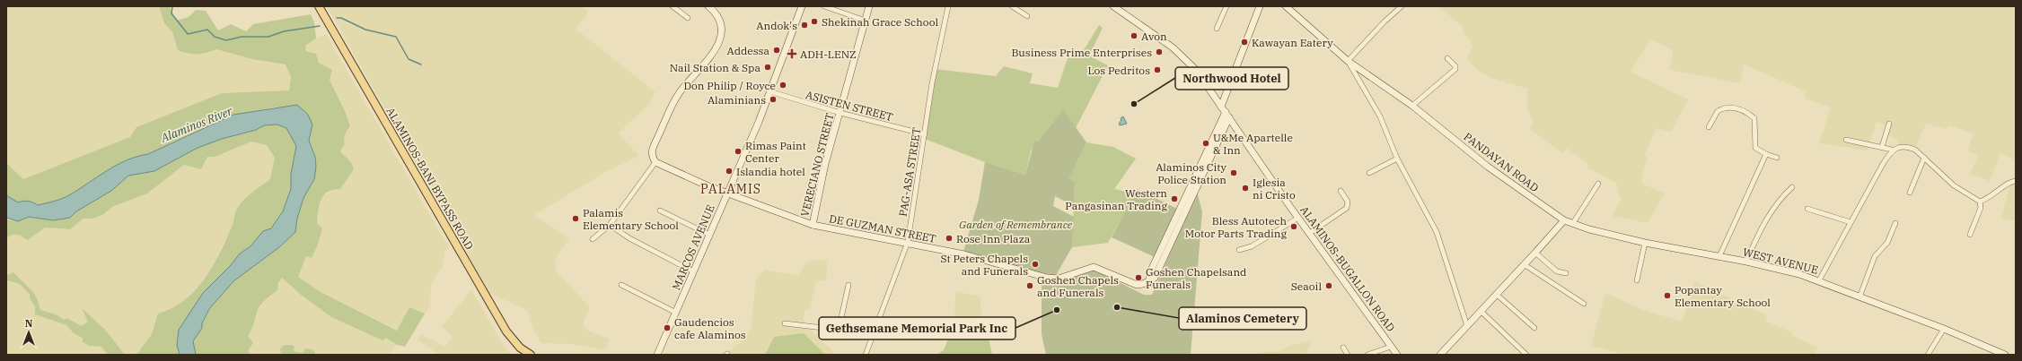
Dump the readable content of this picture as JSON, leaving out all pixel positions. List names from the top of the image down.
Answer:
{
  "streets": {
    "main road": ["ALAMINOS-BANI BYPASS ROAD"],
    "street": [
      "ASISTEN STREET",
      "PANDAYAN ROAD",
      "VERECIANO STREET",
      "PAG-ASA STREET",
      "DE GUZMAN STREET",
      "MARCOS AVENUE",
      "WEST AVENUE",
      "ALAMINOS-BUGALLON ROAD"
    ]
  },
  "crossings": [
    ["ASISTEN STREET", "VERECIANO STREET"],
    ["ASISTEN STREET", "PAG-ASA STREET"],
    ["ASISTEN STREET", "MARCOS AVENUE"],
    ["PANDAYAN ROAD", "WEST AVENUE"],
    ["VERECIANO STREET", "DE GUZMAN STREET"],
    ["PAG-ASA STREET", "DE GUZMAN STREET"],
    ["DE GUZMAN STREET", "MARCOS AVENUE"],
    ["DE GUZMAN STREET", "ALAMINOS-BUGALLON ROAD"]
  ],
  "districts": ["PALAMIS"],
  "water": ["Alaminos River"],
  "parks": ["Garden of Remembrance"],
  "places": {
    "other": [
      "Shekinah Grace School",
      "Andok's",
      "Avon",
      "Kawayan Eatery",
      "Addessa",
      "Business Prime Enterprises",
      "Nail Station & Spa",
      "Los Pedritos",
      "Don Philip / Royce",
      "Alaminians",
      "Northwood Hotel",
      "U&Me Apartelle & Inn",
      "Rimas Paint Center",
      "Islandia hotel",
      "Alaminos City Police Station",
      "Iglesia ni Cristo",
      "Western Pangasinan Trading",
      "Palamis Elementary School",
      "Bless Autotech Motor Parts Trading",
      "Rose Inn Plaza",
      "St Peters Chapels and Funerals",
      "Goshen Chapelsand Funerals",
      "Goshen Chapels and Funerals",
      "Seaoil",
      "Popantay Elementary School",
      "Alaminos Cemetery",
      "Gethsemane Memorial Park Inc",
      "Gaudencios cafe Alaminos"
    ],
    "health": ["ADH-LENZ"]
  },
  "north": "top"
}
